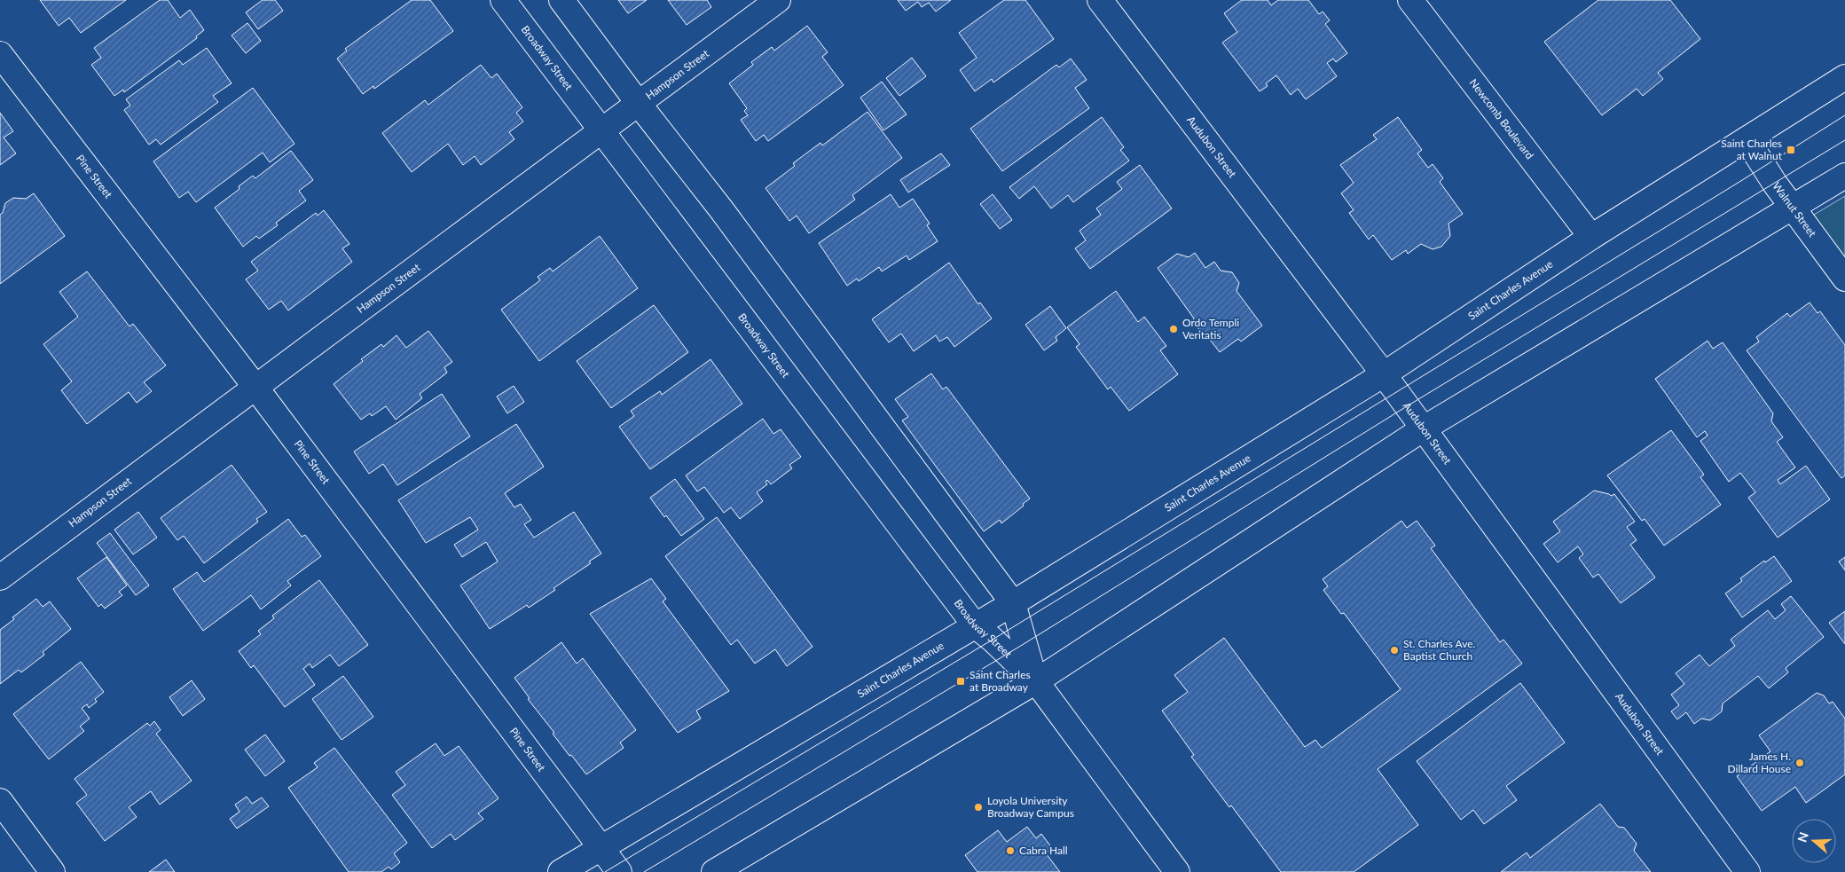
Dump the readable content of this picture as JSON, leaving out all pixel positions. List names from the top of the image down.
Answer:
{
  "streets": {
    "street": [
      "Broadway Street",
      "Hampson Street",
      "Newcomb Boulevard",
      "Audubon Street",
      "Pine Street",
      "Walnut Street",
      "Saint Charles Avenue"
    ]
  },
  "crossings": [
    ["Broadway Street", "Hampson Street"],
    ["Broadway Street", "Saint Charles Avenue"],
    ["Hampson Street", "Pine Street"],
    ["Newcomb Boulevard", "Saint Charles Avenue"],
    ["Audubon Street", "Saint Charles Avenue"],
    ["Pine Street", "Saint Charles Avenue"],
    ["Walnut Street", "Saint Charles Avenue"]
  ],
  "places": {
    "transit": ["Saint Charles at Walnut", "Saint Charles at Broadway"],
    "other": [
      "Ordo Templi Veritatis",
      "St. Charles Ave. Baptist Church",
      "James H. Dillard House",
      "Loyola University Broadway Campus",
      "Cabra Hall"
    ]
  },
  "north": "left"
}
